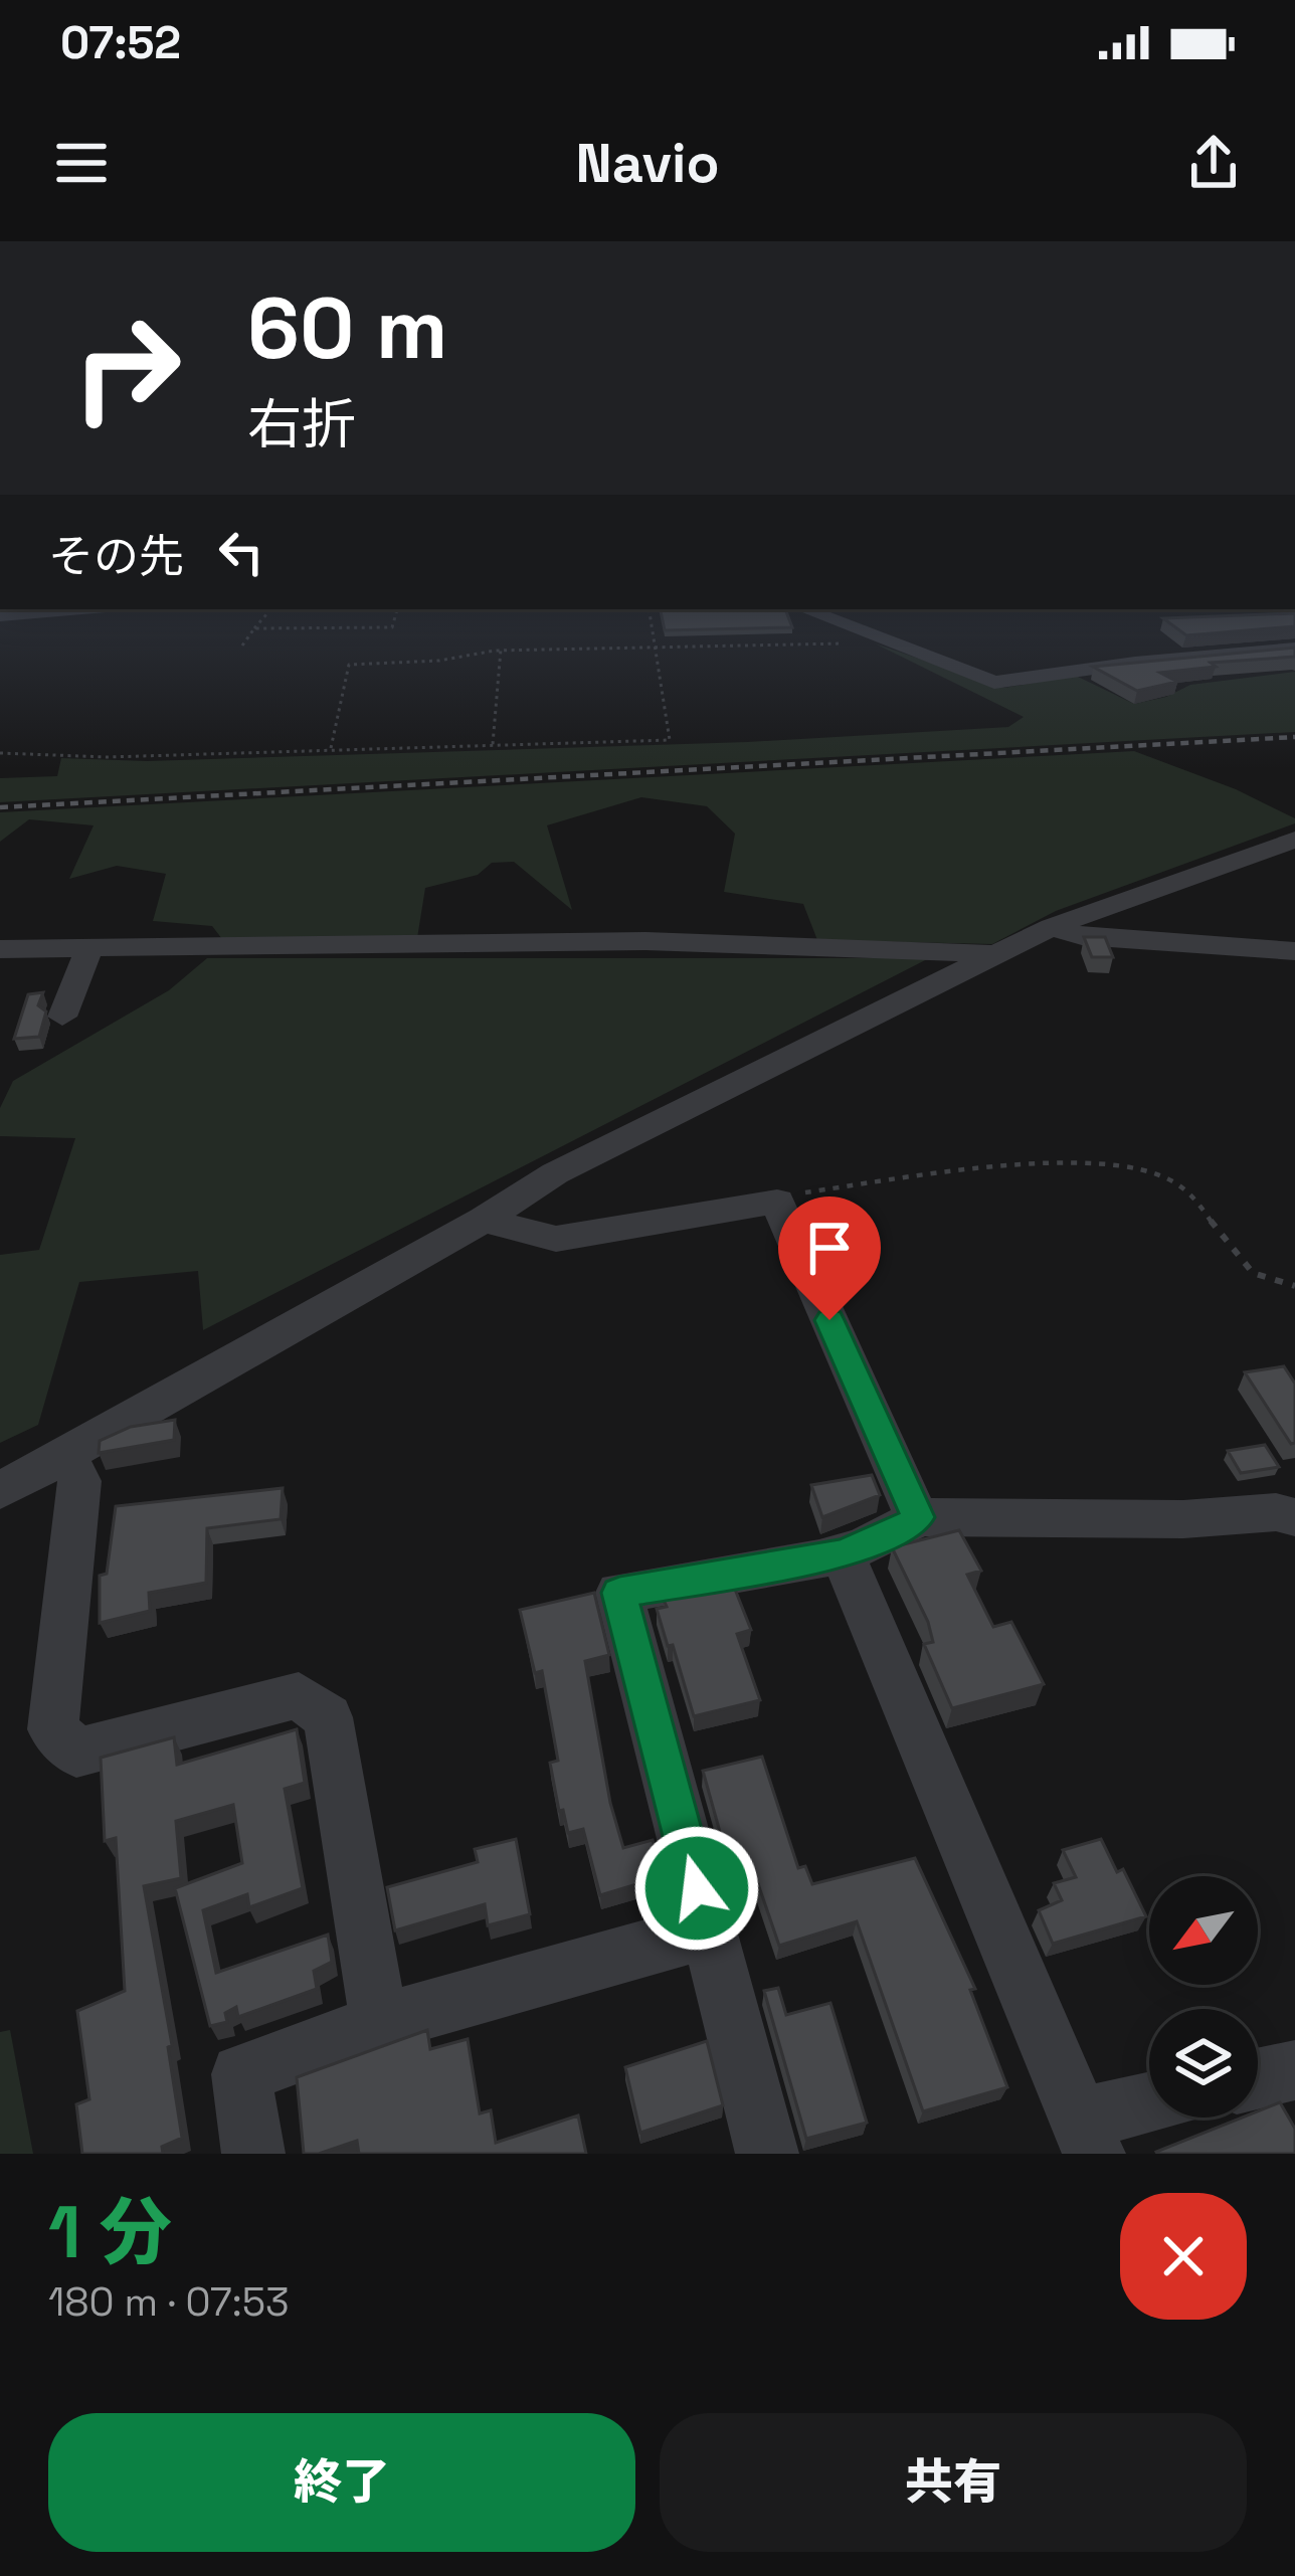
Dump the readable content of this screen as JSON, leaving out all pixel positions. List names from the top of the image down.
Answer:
{
  "north": "bottom left",
  "page": {
    "status": "07:52",
    "header": "Navio",
    "turn": ["60 m", "右折"],
    "then": "その先",
    "heading": ["1 分", "180 m · 07:53"],
    "buttons": ["終了", "共有"]
  }
}
